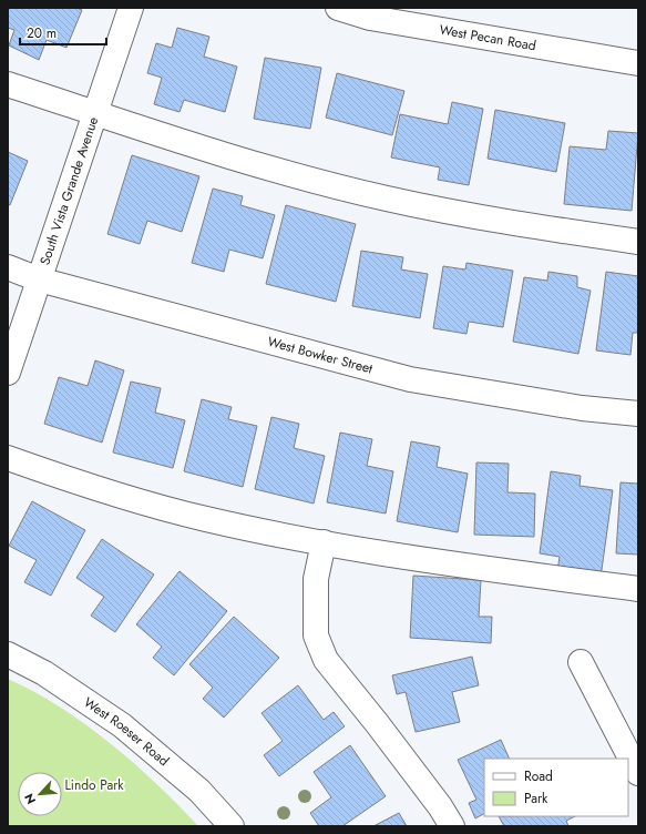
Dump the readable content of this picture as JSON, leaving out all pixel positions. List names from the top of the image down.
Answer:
{
  "streets": {
    "street": [
      "West Pecan Road",
      "South Vista Grande Avenue",
      "West Bowker Street",
      "West Roeser Road"
    ]
  },
  "crossings": [
    ["South Vista Grande Avenue", "West Bowker Street"]
  ],
  "parks": ["Lindo Park"],
  "legend": ["Road", "Park"],
  "scale_bar": "20 m",
  "north": "bottom left"
}
